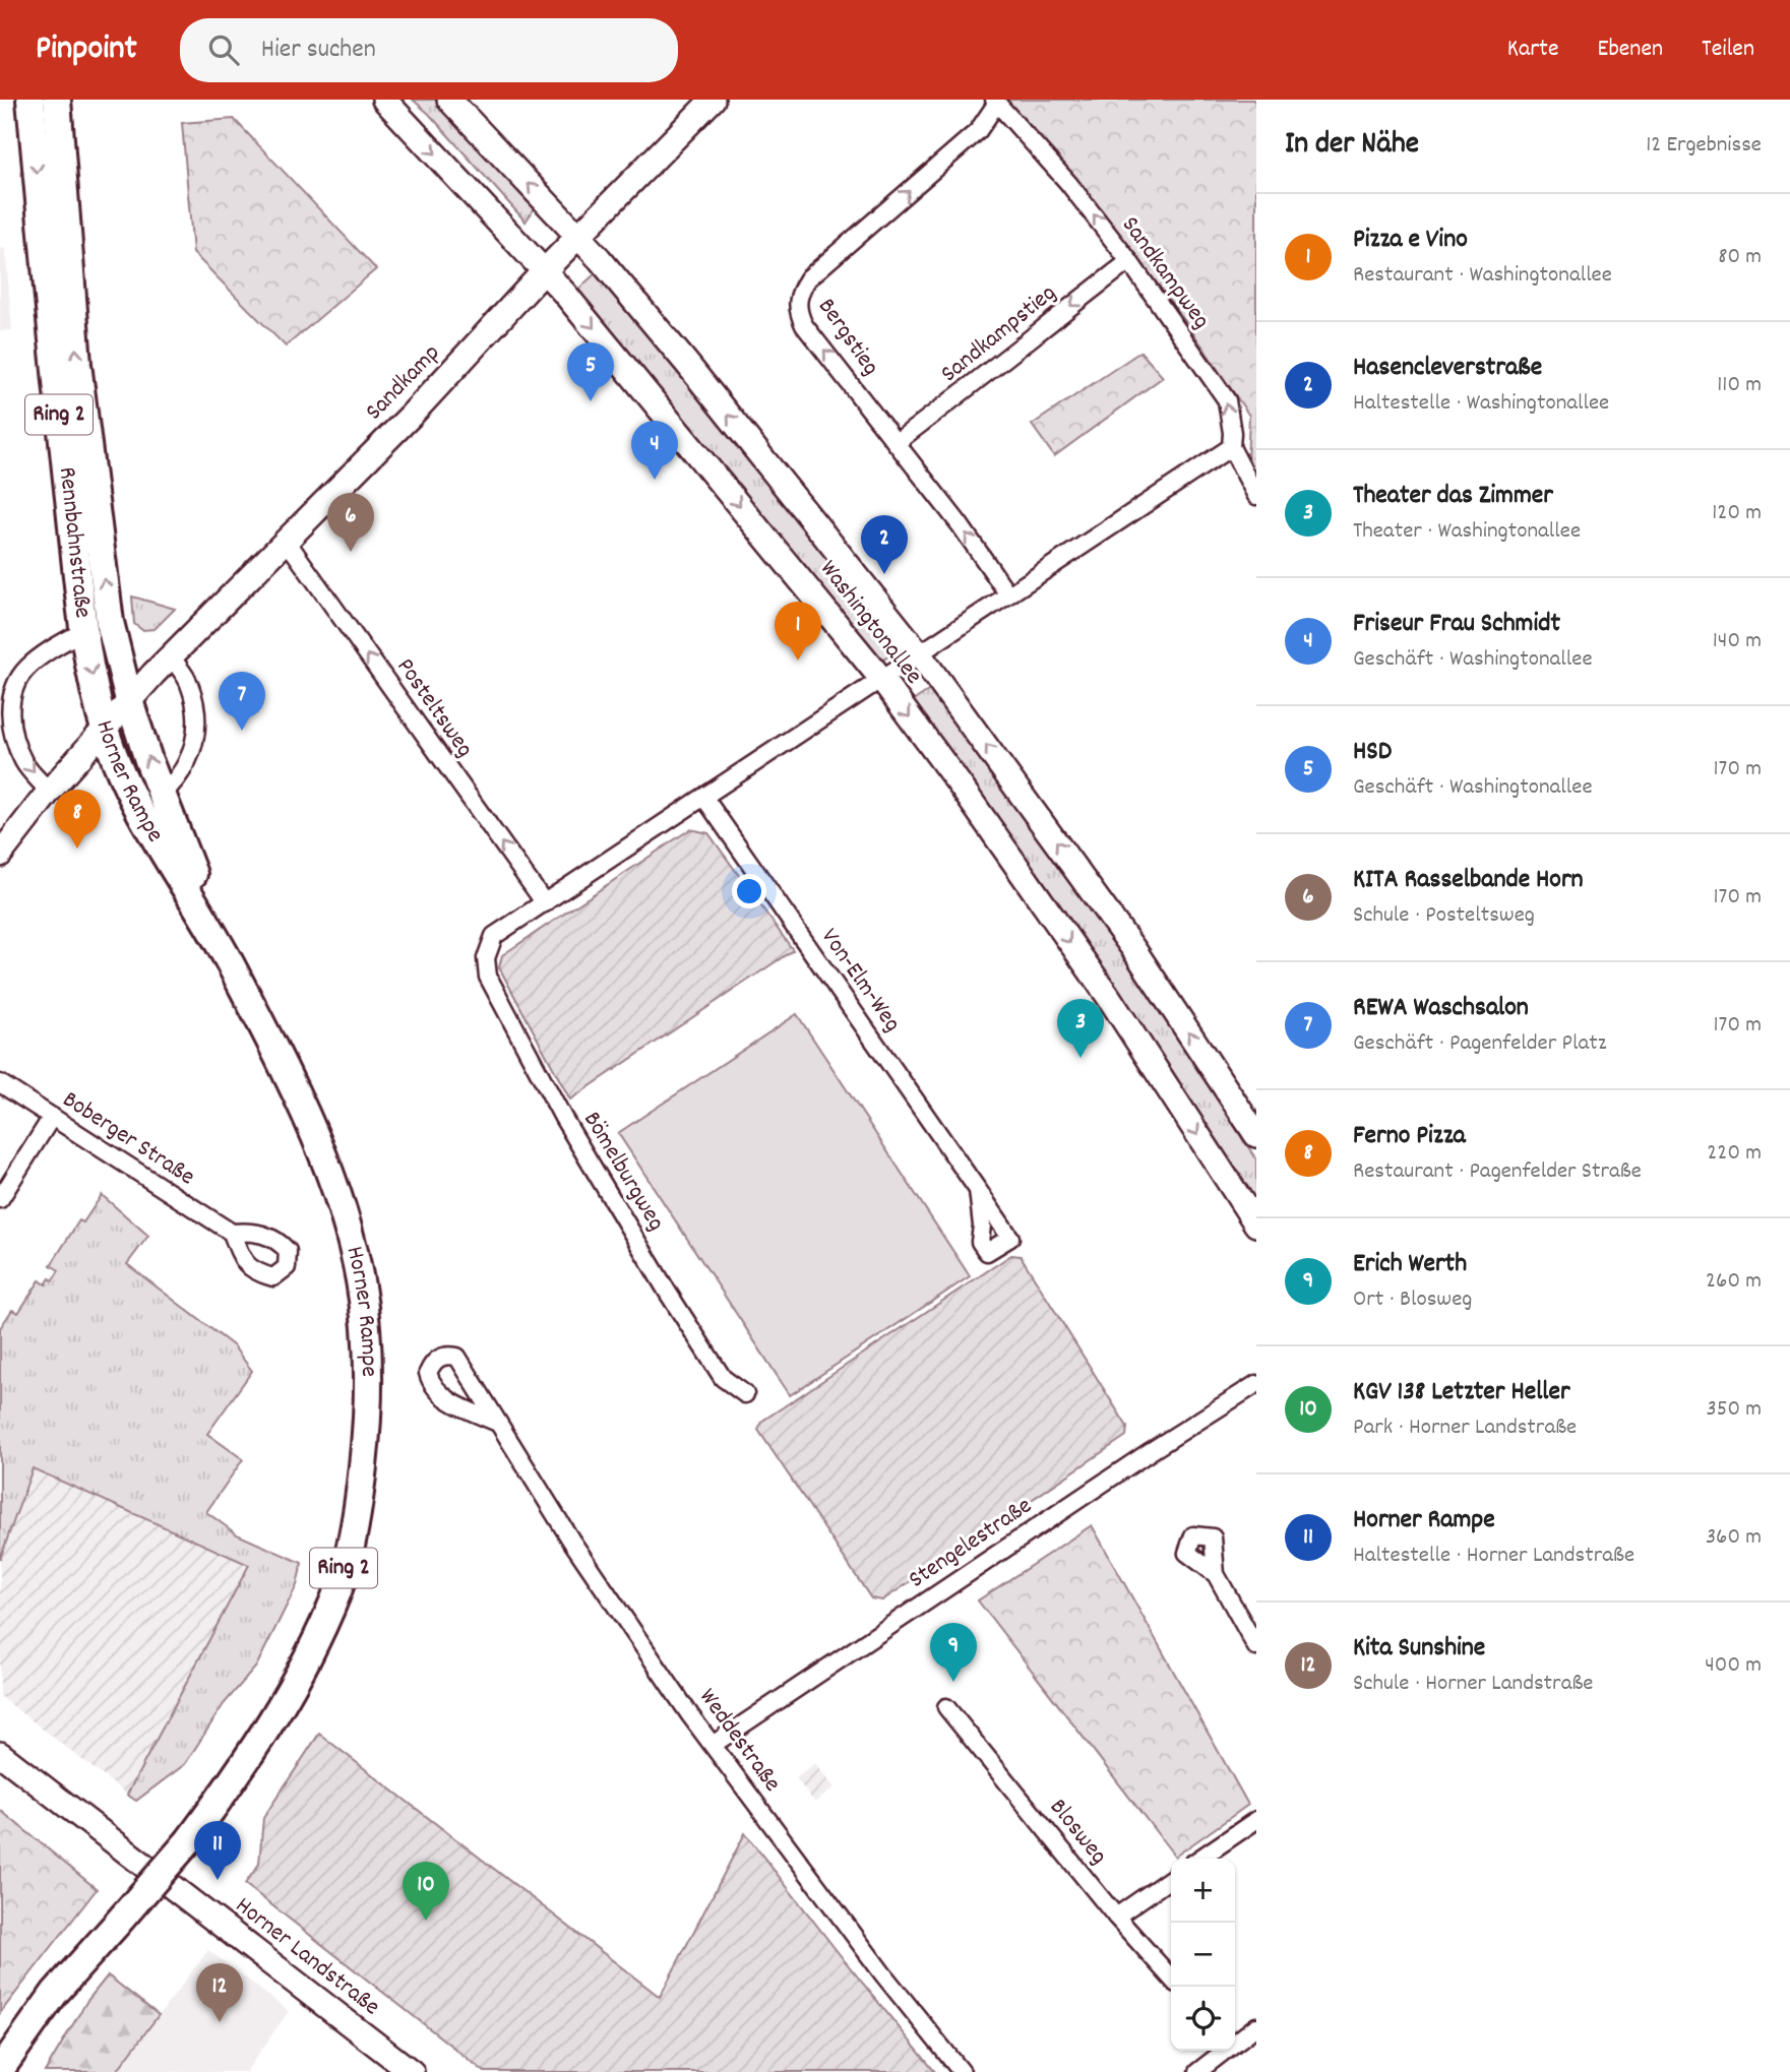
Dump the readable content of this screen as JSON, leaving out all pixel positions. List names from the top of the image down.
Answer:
{
  "streets": {
    "main road": ["Ring 2", "Rennbahnstraße", "Horner Rampe"],
    "street": [
      "Sandkampweg",
      "Sandkampstieg",
      "Bergstieg",
      "Sandkamp",
      "Washingtonallee",
      "Posteltsweg",
      "Von-Elm-Weg",
      "Boberger Straße",
      "Bömelburgweg",
      "Stengelestraße",
      "Weddestraße",
      "Blosweg",
      "Horner Landstraße"
    ]
  },
  "crossings": [
    ["Sandkampweg", "Sandkampstieg"],
    ["Sandkampweg", "Bergstieg"],
    ["Sandkampstieg", "Bergstieg"],
    ["Sandkamp", "Rennbahnstraße"],
    ["Sandkamp", "Washingtonallee"],
    ["Sandkamp", "Posteltsweg"],
    ["Sandkamp", "Horner Rampe"],
    ["Rennbahnstraße", "Horner Rampe"],
    ["Posteltsweg", "Bömelburgweg"],
    ["Stengelestraße", "Weddestraße"]
  ],
  "one_way": ["Sandkampweg", "Sandkampstieg", "Posteltsweg"],
  "page": {
    "header": "Pinpoint",
    "search": "Hier suchen",
    "nav": ["Karte", "Ebenen", "Teilen"],
    "heading": ["In der Nähe", "12 Ergebnisse"],
    "list": [
      {
        "mark": "1",
        "name": "Pizza e Vino",
        "note": "Restaurant · Washingtonallee",
        "value": "80 m"
      },
      {
        "mark": "2",
        "name": "Hasencleverstraße",
        "note": "Haltestelle · Washingtonallee",
        "value": "110 m"
      },
      {
        "mark": "3",
        "name": "Theater das Zimmer",
        "note": "Theater · Washingtonallee",
        "value": "120 m"
      },
      {
        "mark": "4",
        "name": "Friseur Frau Schmidt",
        "note": "Geschäft · Washingtonallee",
        "value": "140 m"
      },
      {
        "mark": "5",
        "name": "HSD",
        "note": "Geschäft · Washingtonallee",
        "value": "170 m"
      },
      {
        "mark": "6",
        "name": "KITA Rasselbande Horn",
        "note": "Schule · Posteltsweg",
        "value": "170 m"
      },
      {
        "mark": "7",
        "name": "REWA Waschsalon",
        "note": "Geschäft · Pagenfelder Platz",
        "value": "170 m"
      },
      {
        "mark": "8",
        "name": "Ferno Pizza",
        "note": "Restaurant · Pagenfelder Straße",
        "value": "220 m"
      },
      {
        "mark": "9",
        "name": "Erich Werth",
        "note": "Ort · Blosweg",
        "value": "260 m"
      },
      {
        "mark": "10",
        "name": "KGV 138 Letzter Heller",
        "note": "Park · Horner Landstraße",
        "value": "350 m"
      },
      {
        "mark": "11",
        "name": "Horner Rampe",
        "note": "Haltestelle · Horner Landstraße",
        "value": "360 m"
      },
      {
        "mark": "12",
        "name": "Kita Sunshine",
        "note": "Schule · Horner Landstraße",
        "value": "400 m"
      }
    ],
    "pins": [
      "5",
      "4",
      "6",
      "2",
      "1",
      "7",
      "8",
      "3",
      "9",
      "11",
      "10",
      "12"
    ],
    "map_buttons": ["+", "−"]
  }
}
